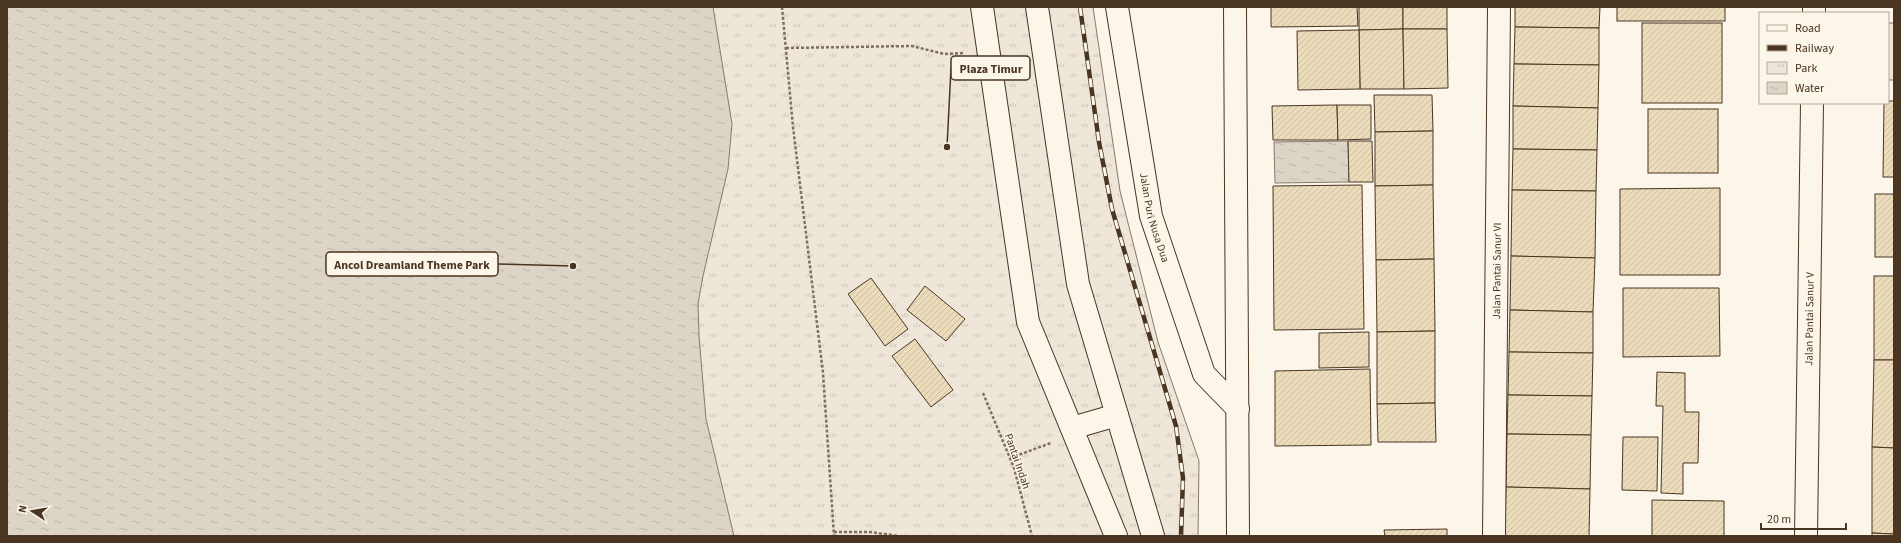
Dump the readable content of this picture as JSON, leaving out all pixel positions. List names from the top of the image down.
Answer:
{
  "streets": {
    "street": ["Jalan Puri Nusa Dua", "Jalan Pantai Sanur VI", "Jalan Pantai Sanur V"],
    "path": ["Pantai Indah"]
  },
  "places": ["Plaza Timur", "Ancol Dreamland Theme Park"],
  "legend": [
    "Road",
    "Railway",
    "Park",
    "Water"
  ],
  "scale_bar": "20 m",
  "north": "left"
}
